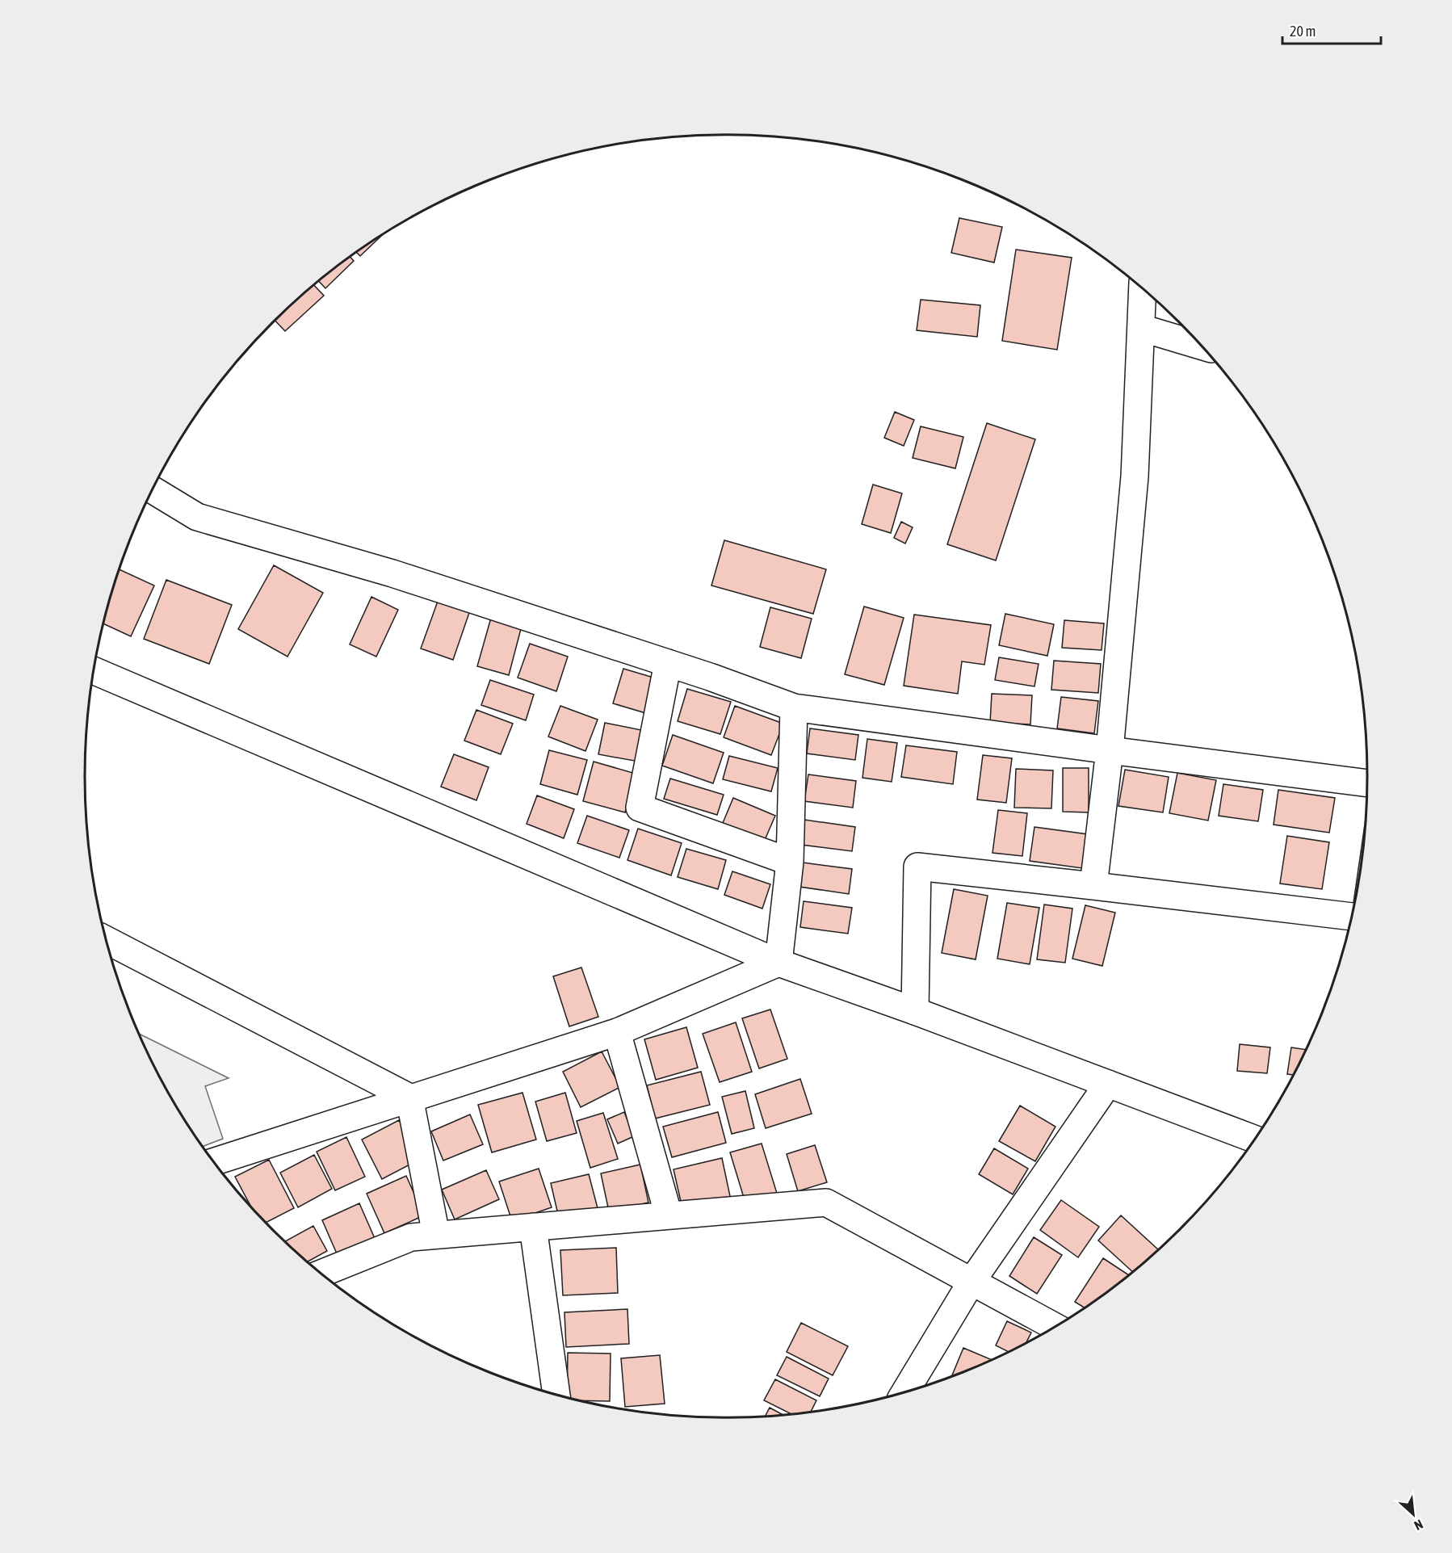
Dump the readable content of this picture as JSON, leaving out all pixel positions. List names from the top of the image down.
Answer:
{
  "scale_bar": "20 m",
  "north": "bottom right"
}
